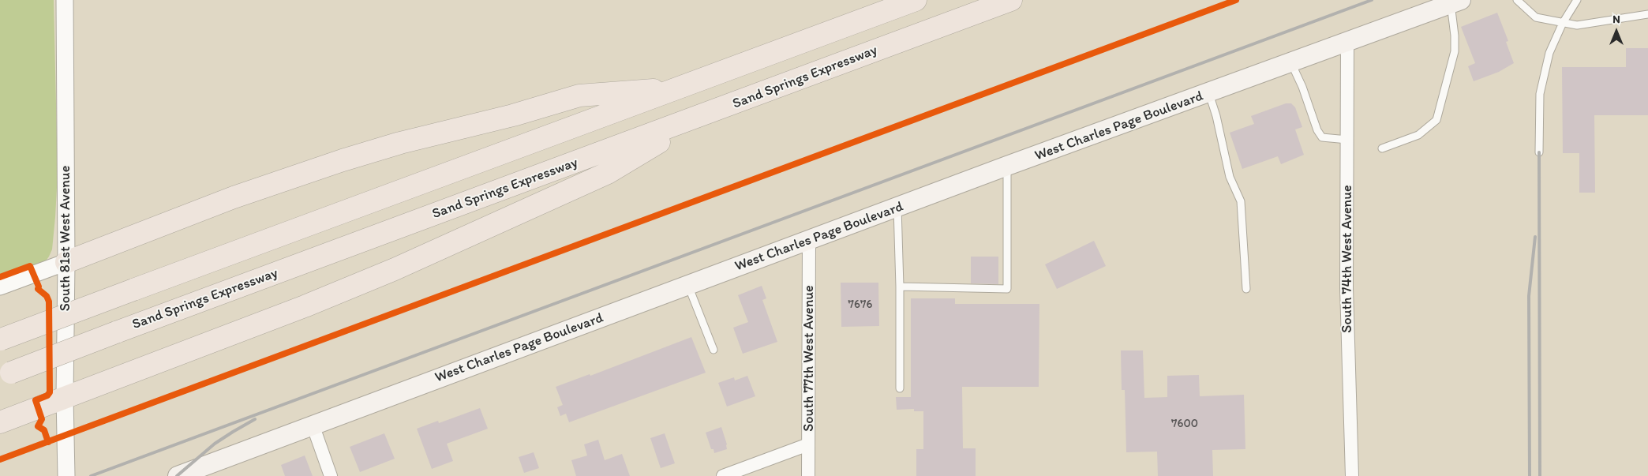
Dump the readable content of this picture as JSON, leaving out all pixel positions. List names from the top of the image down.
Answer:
{
  "streets": {
    "highway": ["Sand Springs Expressway"],
    "main road": ["West Charles Page Boulevard"],
    "street": ["South 81st West Avenue", "South 74th West Avenue", "South 77th West Avenue"]
  },
  "crossings": [
    ["West Charles Page Boulevard", "South 74th West Avenue"],
    ["West Charles Page Boulevard", "South 77th West Avenue"]
  ],
  "house_numbers": ["7676", "7600"],
  "north": "top"
}
